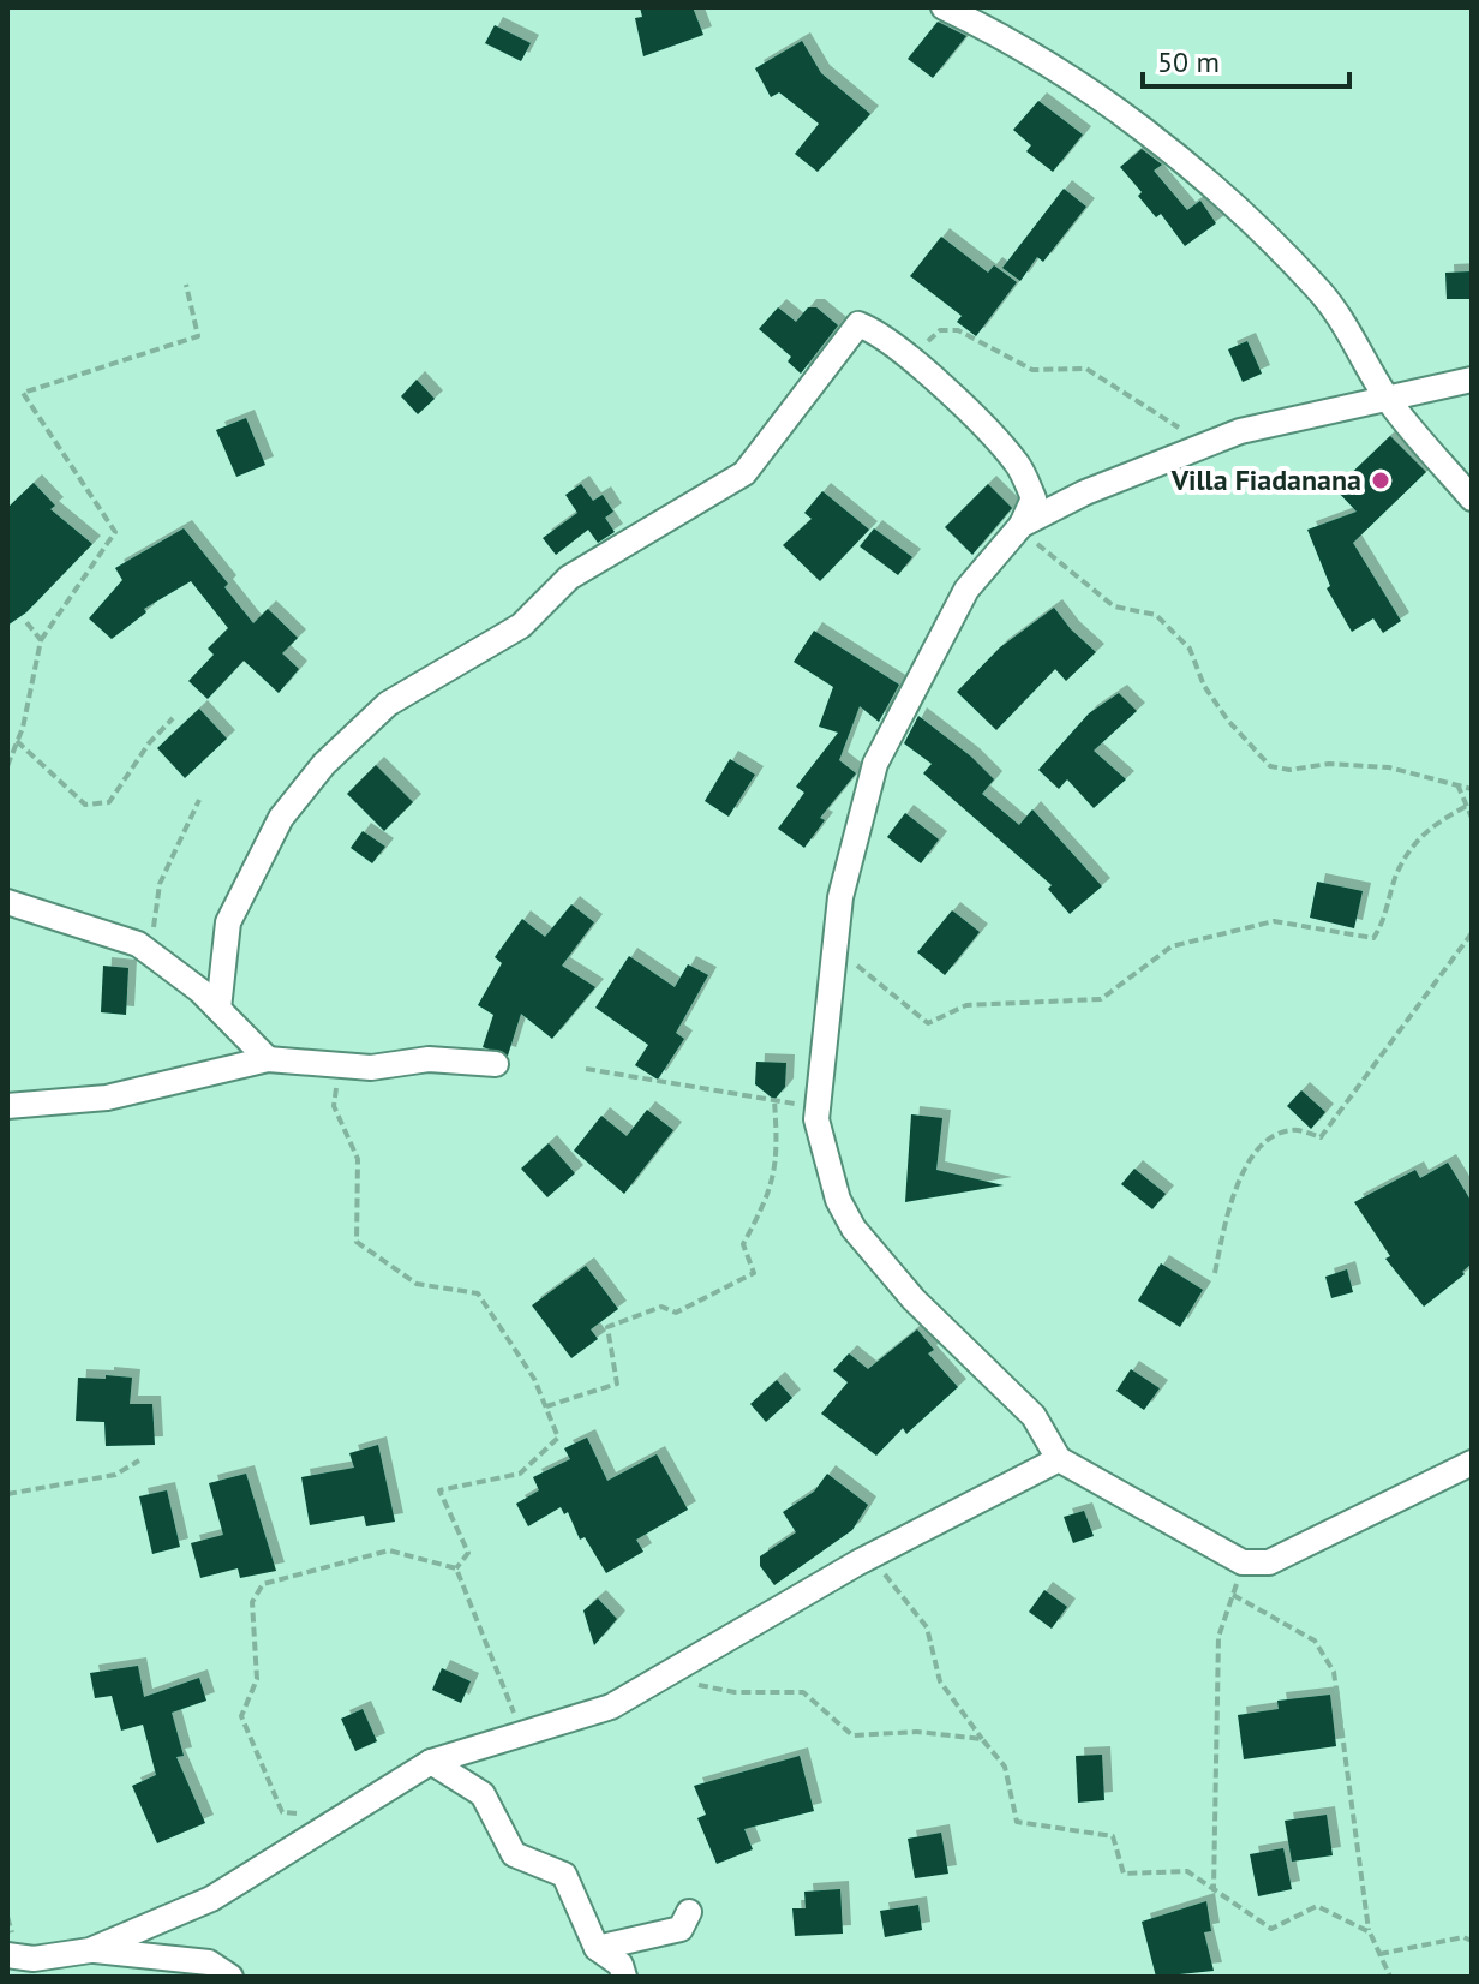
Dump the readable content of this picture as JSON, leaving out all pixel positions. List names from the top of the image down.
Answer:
{
  "places": ["Villa Fiadanana"],
  "scale_bar": "50 m"
}
